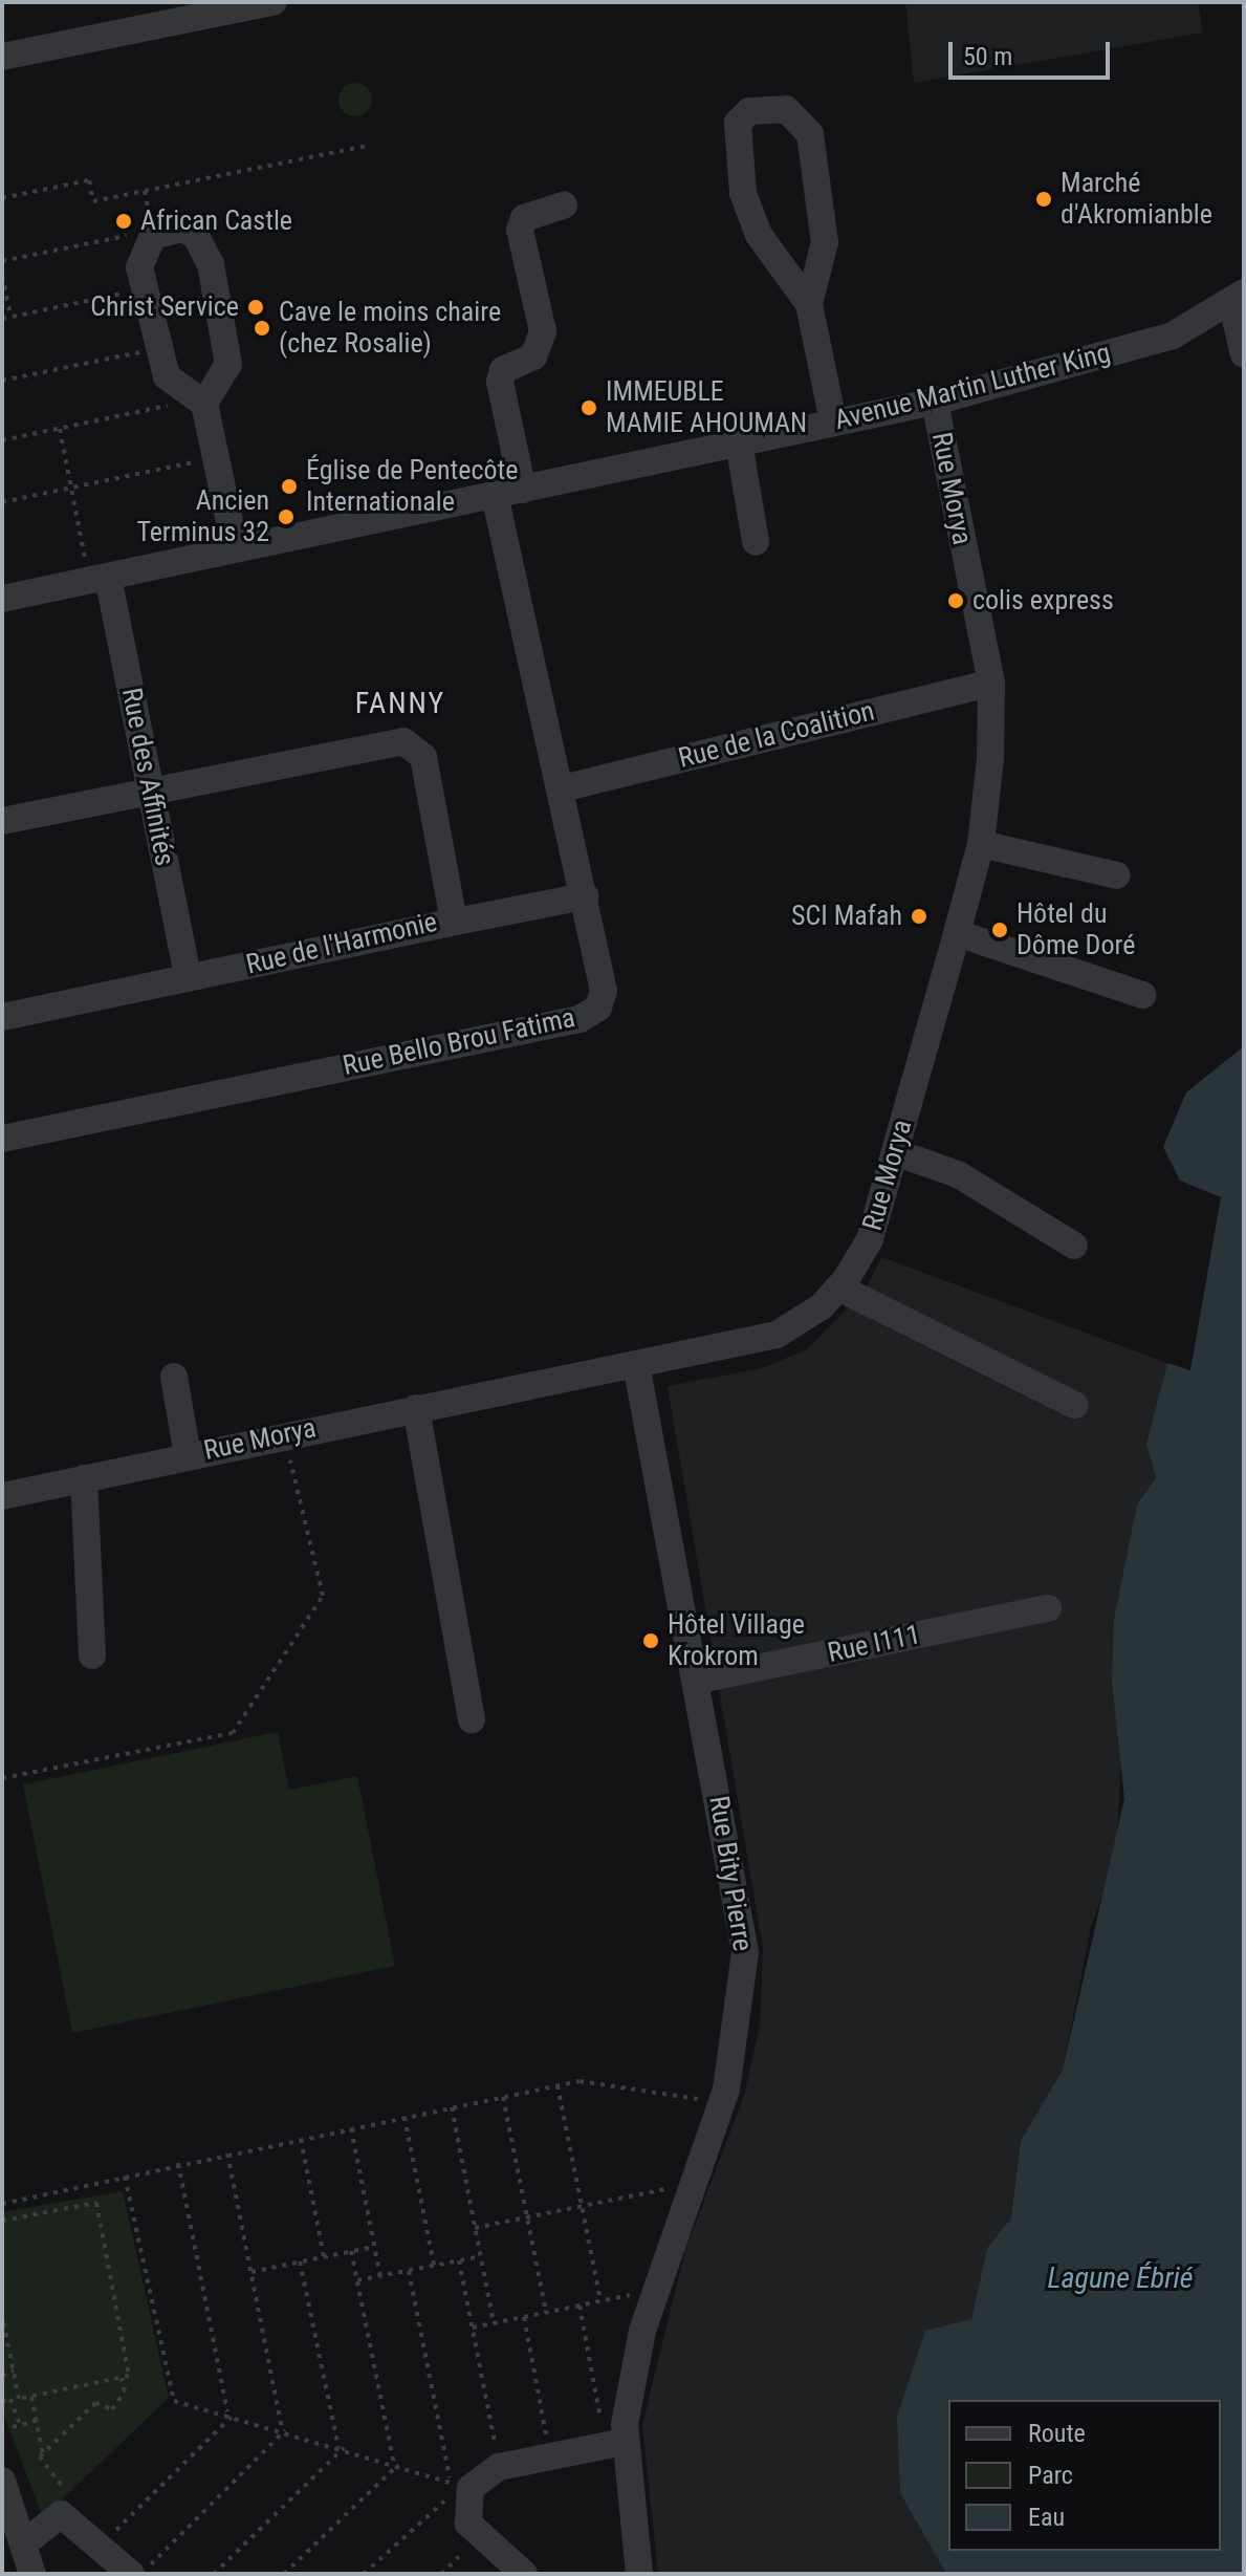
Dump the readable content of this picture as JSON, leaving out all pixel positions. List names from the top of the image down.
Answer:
{
  "streets": {
    "street": [
      "Avenue Martin Luther King",
      "Rue Morya",
      "Rue de la Coalition",
      "Rue des Affinités",
      "Rue de l'Harmonie",
      "Rue Bello Brou Fatima",
      "Rue I111",
      "Rue Bity Pierre"
    ]
  },
  "crossings": [
    ["Avenue Martin Luther King", "Rue Morya"],
    ["Avenue Martin Luther King", "Rue des Affinités"],
    ["Avenue Martin Luther King", "Rue Bello Brou Fatima"],
    ["Rue Morya", "Rue de la Coalition"],
    ["Rue Morya", "Rue Bity Pierre"],
    ["Rue de la Coalition", "Rue Bello Brou Fatima"],
    ["Rue des Affinités", "Rue de l'Harmonie"],
    ["Rue I111", "Rue Bity Pierre"]
  ],
  "districts": ["FANNY"],
  "water": ["Lagune Ébrié"],
  "places": [
    "Marché d'Akromianble",
    "African Castle",
    "Christ Service",
    "Cave le moins chaire (chez Rosalie)",
    "IMMEUBLE MAMIE AHOUMAN",
    "Église de Pentecôte Internationale",
    "Ancien Terminus 32",
    "colis express",
    "SCI Mafah",
    "Hôtel du Dôme Doré",
    "Hôtel Village Krokrom"
  ],
  "legend": ["Route", "Parc", "Eau"],
  "scale_bar": "50 m"
}
